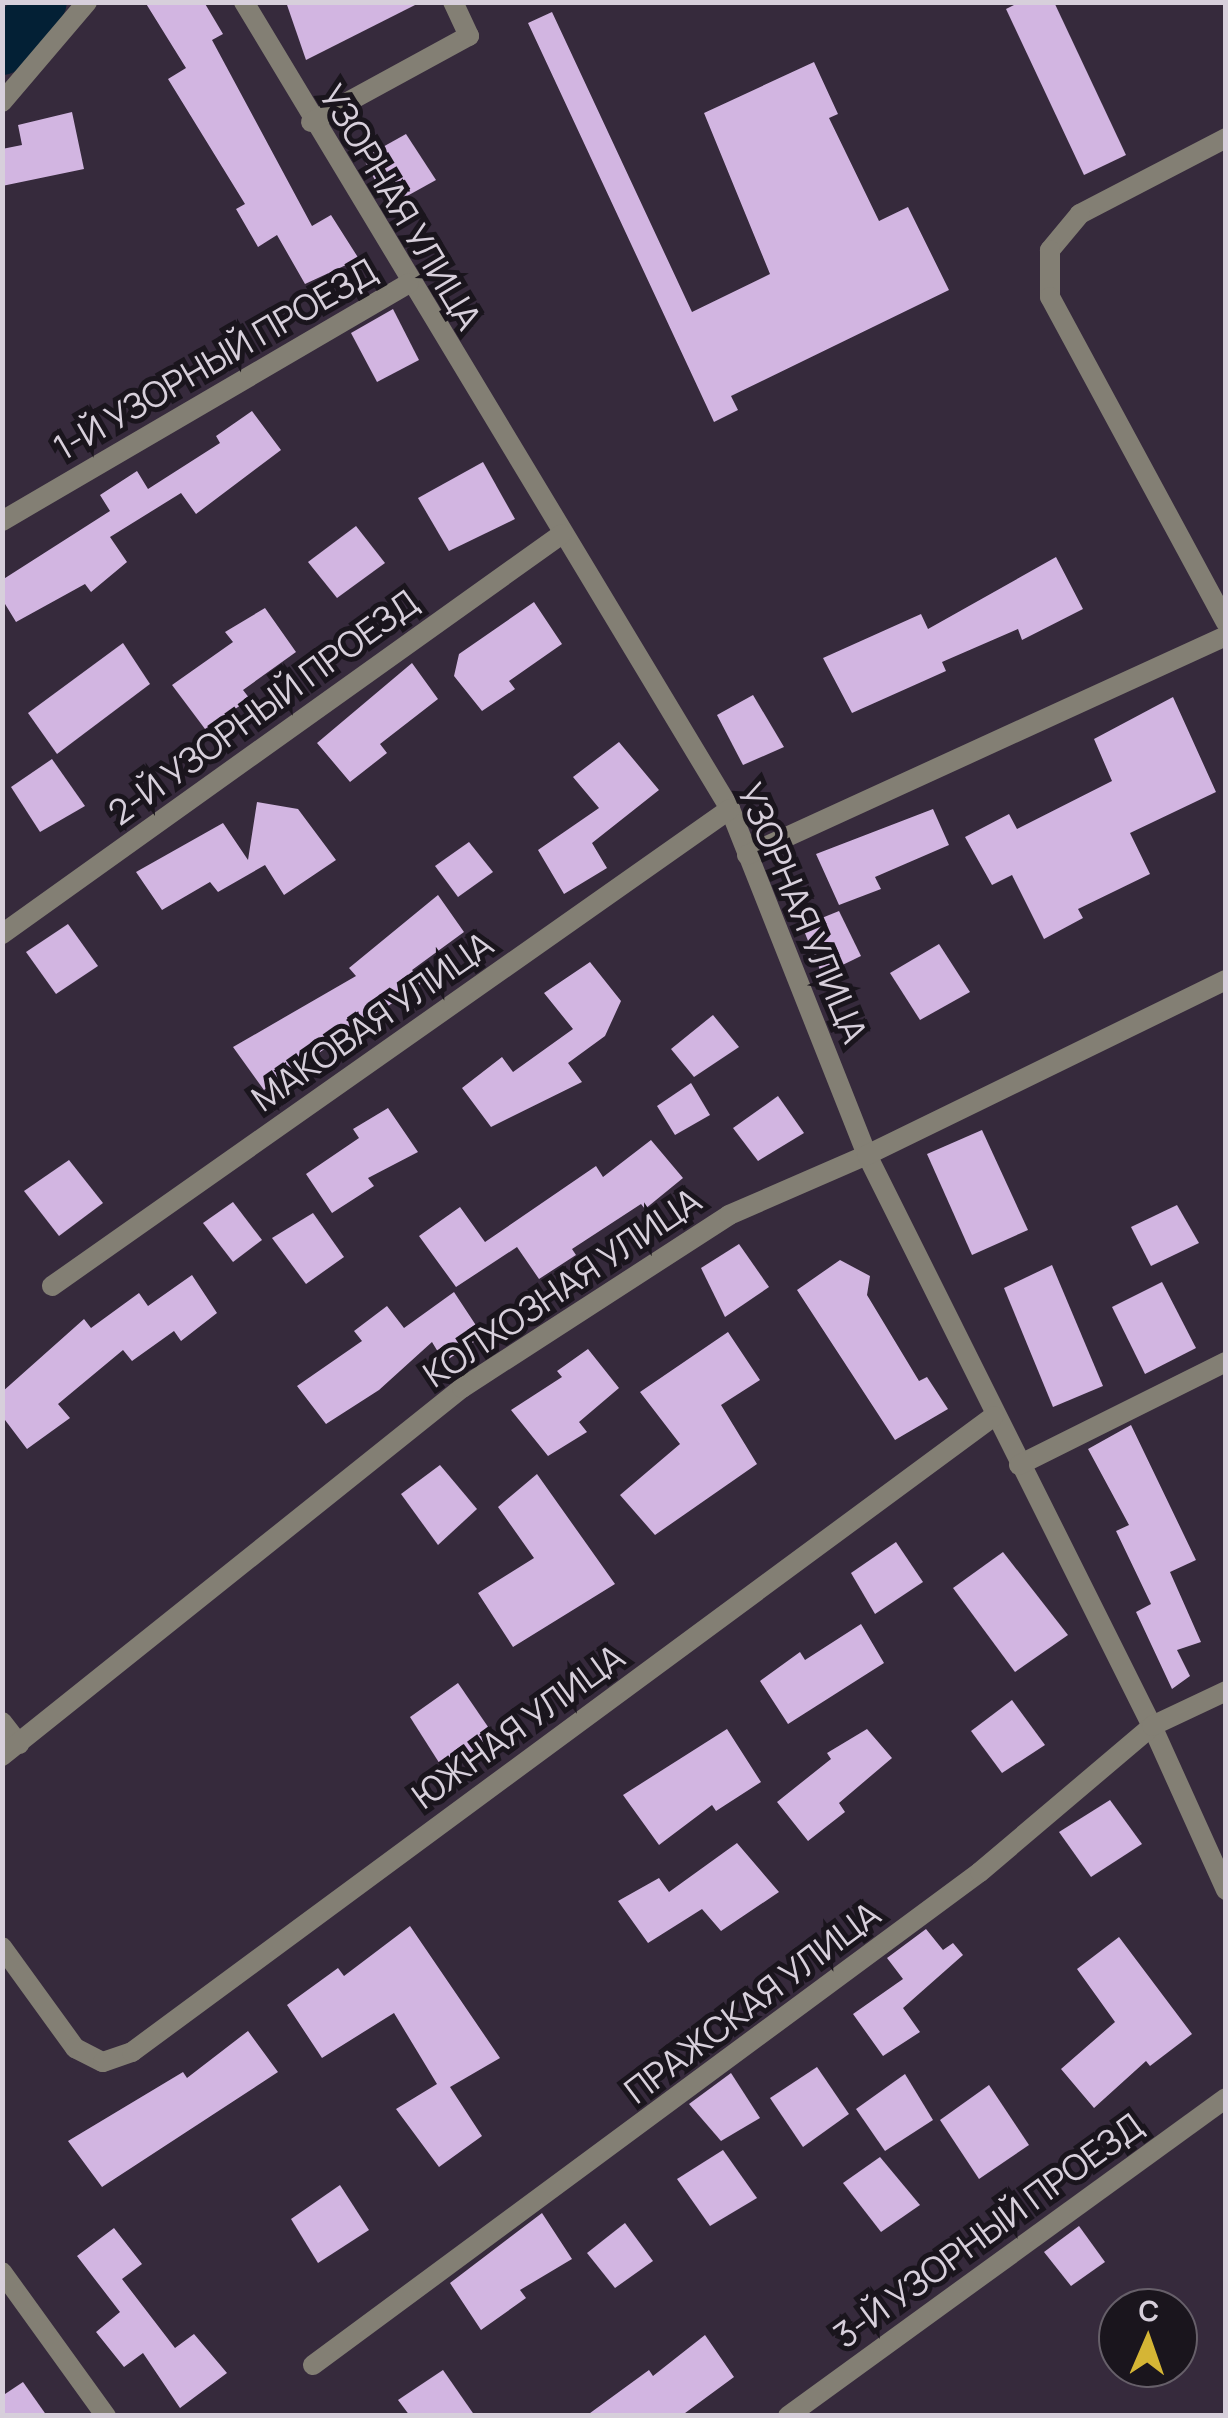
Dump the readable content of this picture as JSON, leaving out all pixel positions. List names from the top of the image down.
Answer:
{
  "streets": {
    "street": [
      "УЗОРНАЯ УЛИЦА",
      "1-Й УЗОРНЫЙ ПРОЕЗД",
      "2-Й УЗОРНЫЙ ПРОЕЗД",
      "МАКОВАЯ УЛИЦА",
      "КОЛХОЗНАЯ УЛИЦА",
      "ЮЖНАЯ УЛИЦА",
      "ПРАЖСКАЯ УЛИЦА",
      "3-Й УЗОРНЫЙ ПРОЕЗД"
    ]
  },
  "crossings": [
    ["УЗОРНАЯ УЛИЦА", "1-Й УЗОРНЫЙ ПРОЕЗД"],
    ["УЗОРНАЯ УЛИЦА", "2-Й УЗОРНЫЙ ПРОЕЗД"],
    ["УЗОРНАЯ УЛИЦА", "МАКОВАЯ УЛИЦА"],
    ["УЗОРНАЯ УЛИЦА", "КОЛХОЗНАЯ УЛИЦА"],
    ["УЗОРНАЯ УЛИЦА", "ЮЖНАЯ УЛИЦА"],
    ["УЗОРНАЯ УЛИЦА", "ПРАЖСКАЯ УЛИЦА"]
  ],
  "north": "top"
}
